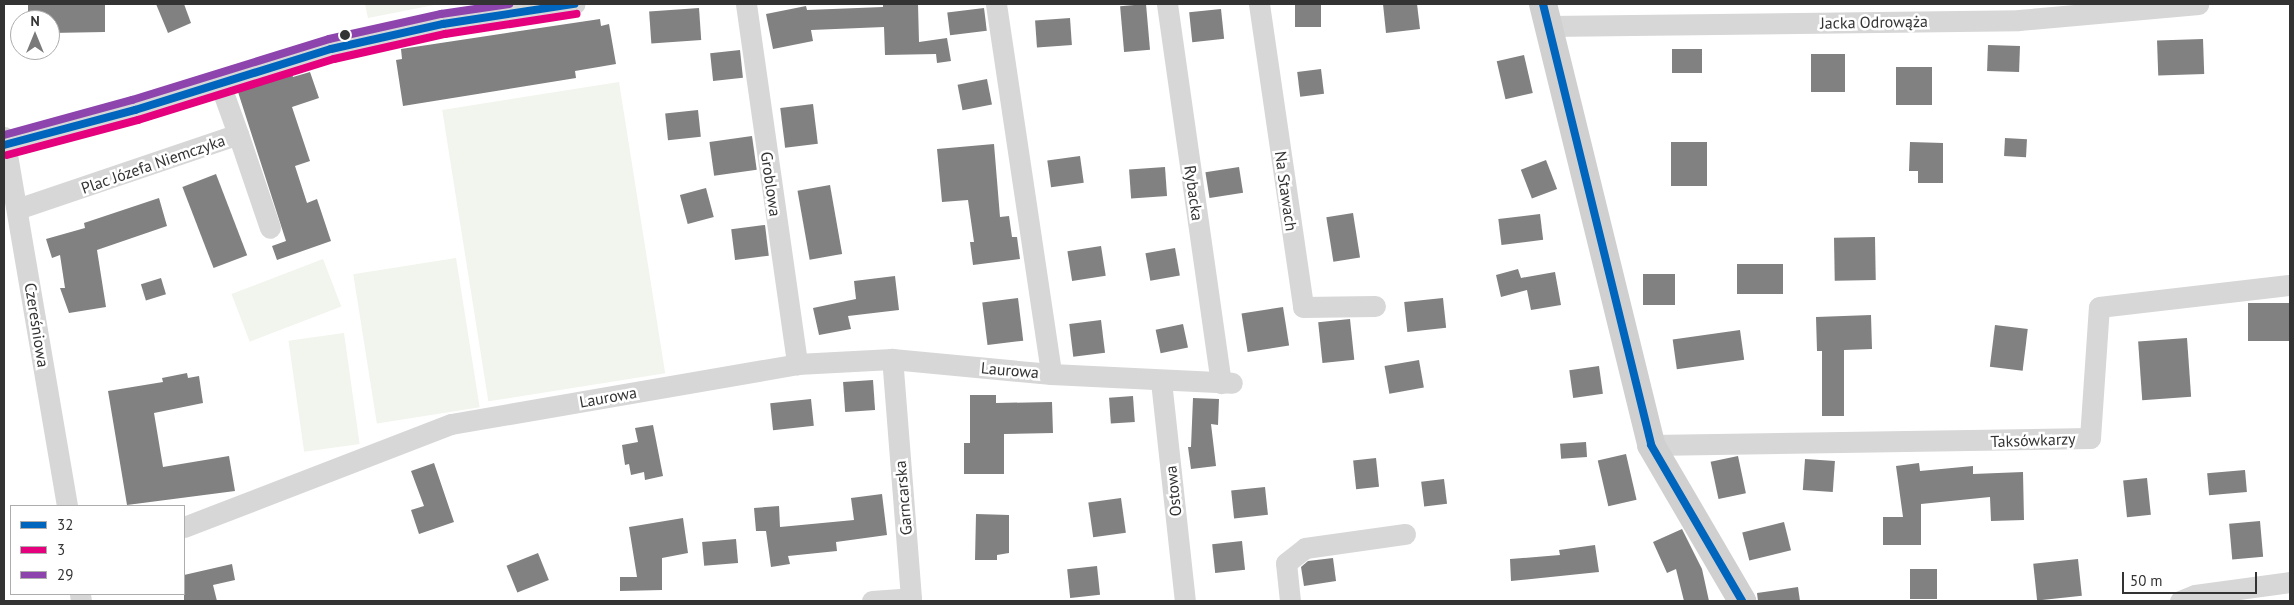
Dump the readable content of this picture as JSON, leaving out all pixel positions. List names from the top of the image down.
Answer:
{
  "streets": {
    "street": [
      "Jacka Odrowąża",
      "Plac Józefa Niemczyka",
      "Groblowa",
      "Na Stawach",
      "Rybacka",
      "Czereśniowa",
      "Laurowa",
      "Taksówkarzy",
      "Ostowa",
      "Garncarska"
    ]
  },
  "crossings": [
    ["Plac Józefa Niemczyka", "Czereśniowa"],
    ["Groblowa", "Laurowa"],
    ["Rybacka", "Laurowa"],
    ["Laurowa", "Ostowa"],
    ["Laurowa", "Garncarska"]
  ],
  "lines": ["transit line 32", "transit line 29", "transit line 3"],
  "legend": ["32", "3", "29"],
  "scale_bar": "50 m",
  "north": "top"
}
